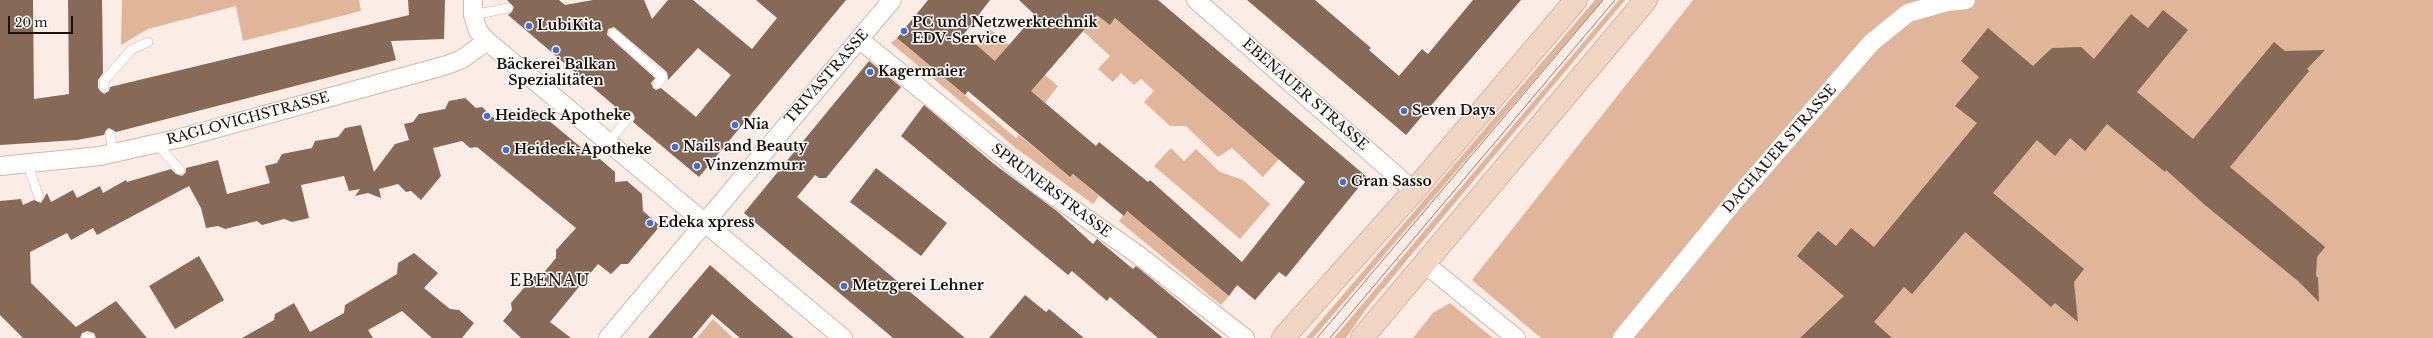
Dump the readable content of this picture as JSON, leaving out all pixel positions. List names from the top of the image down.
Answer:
{
  "streets": {
    "street": [
      "TRIVASTRASSE",
      "EBENAUER STRASSE",
      "RAGLOVICHSTRASSE",
      "DACHAUER STRASSE",
      "SPRUNERSTRASSE"
    ]
  },
  "crossings": [
    ["TRIVASTRASSE", "SPRUNERSTRASSE"]
  ],
  "districts": ["EBENAU"],
  "places": [
    "LubiKita",
    "PC und Netzwerktechnik EDV-Service",
    "Bäckerei Balkan Spezialitäten",
    "Kagermaier",
    "Seven Days",
    "Heideck Apotheke",
    "Nia",
    "Nails and Beauty",
    "Heideck-Apotheke",
    "Vinzenzmurr",
    "Gran Sasso",
    "Edeka xpress",
    "Metzgerei Lehner"
  ],
  "scale_bar": "20 m"
}
